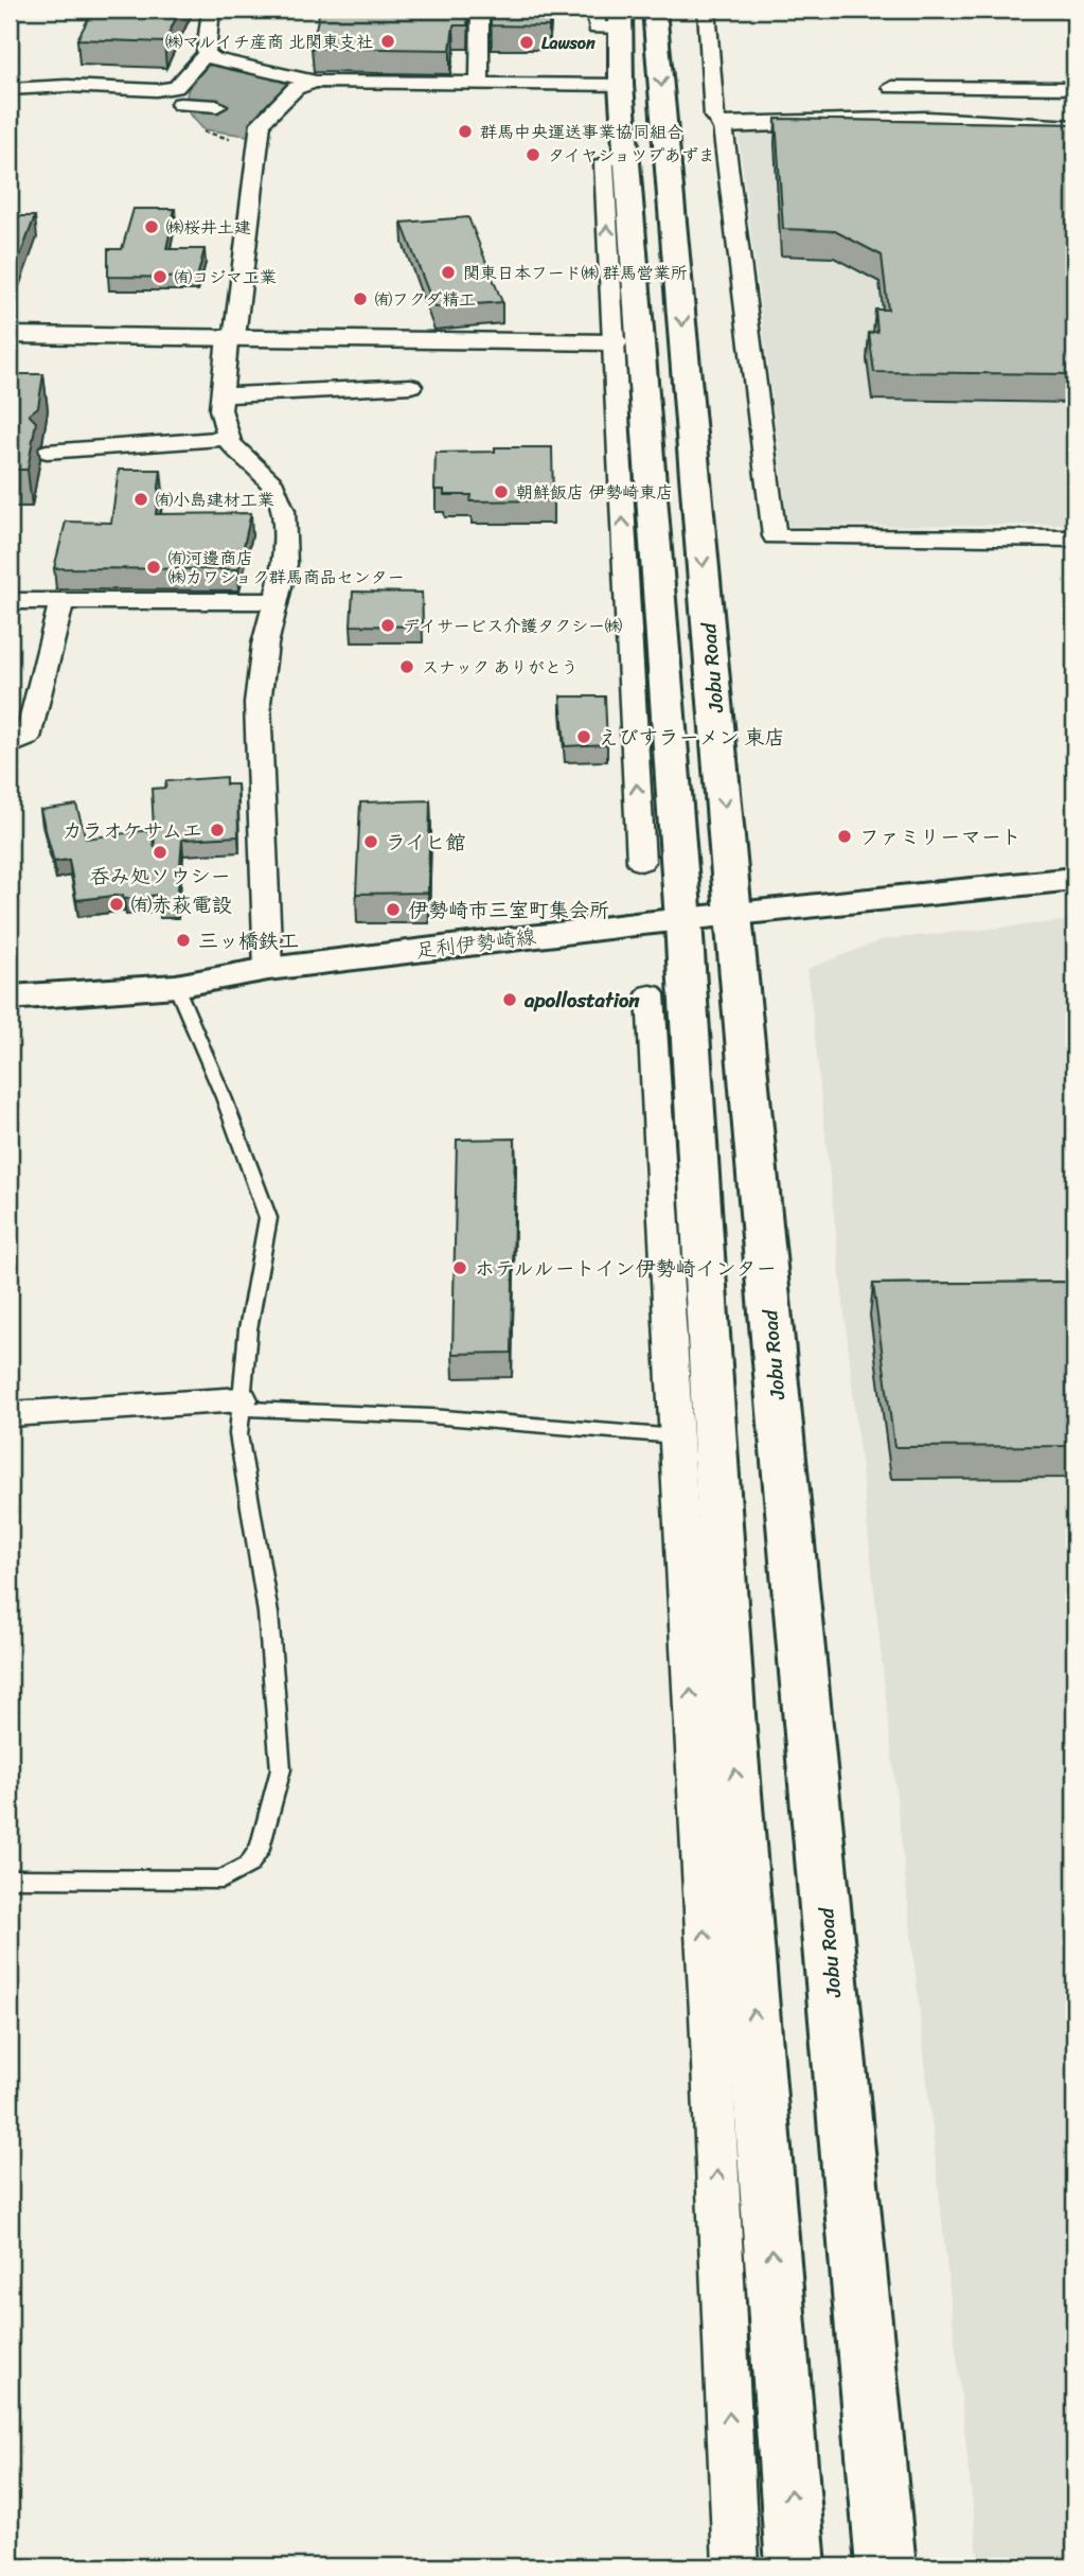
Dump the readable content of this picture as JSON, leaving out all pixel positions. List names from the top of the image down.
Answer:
{
  "streets": {
    "main road": ["Jobu Road", "足利伊勢崎線"]
  },
  "crossings": [
    ["Jobu Road", "足利伊勢崎線"]
  ],
  "places": [
    "㈱マルイチ産商 北関東支社",
    "Lawson",
    "群馬中央運送事業協同組合",
    "タイヤショツプあずま",
    "㈱桜井土建",
    "関東日本フード㈱ 群馬営業所",
    "㈲コジマ工業",
    "㈲フクダ精工",
    "朝鮮飯店 伊勢崎東店",
    "㈲小島建材工業",
    "㈲河邊商店 ㈱カワショク群馬商品センター",
    "デイサービス介護タクシー㈱",
    "スナック ありがとう",
    "えびすラーメン 東店",
    "カラオケサムエ",
    "ファミリーマート",
    "ライヒ館",
    "呑み処ソウシー",
    "㈲赤萩電設",
    "伊勢崎市三室町集会所",
    "三ッ橋鉄工",
    "apollostation",
    "ホテルルートイン伊勢崎インター"
  ]
}
